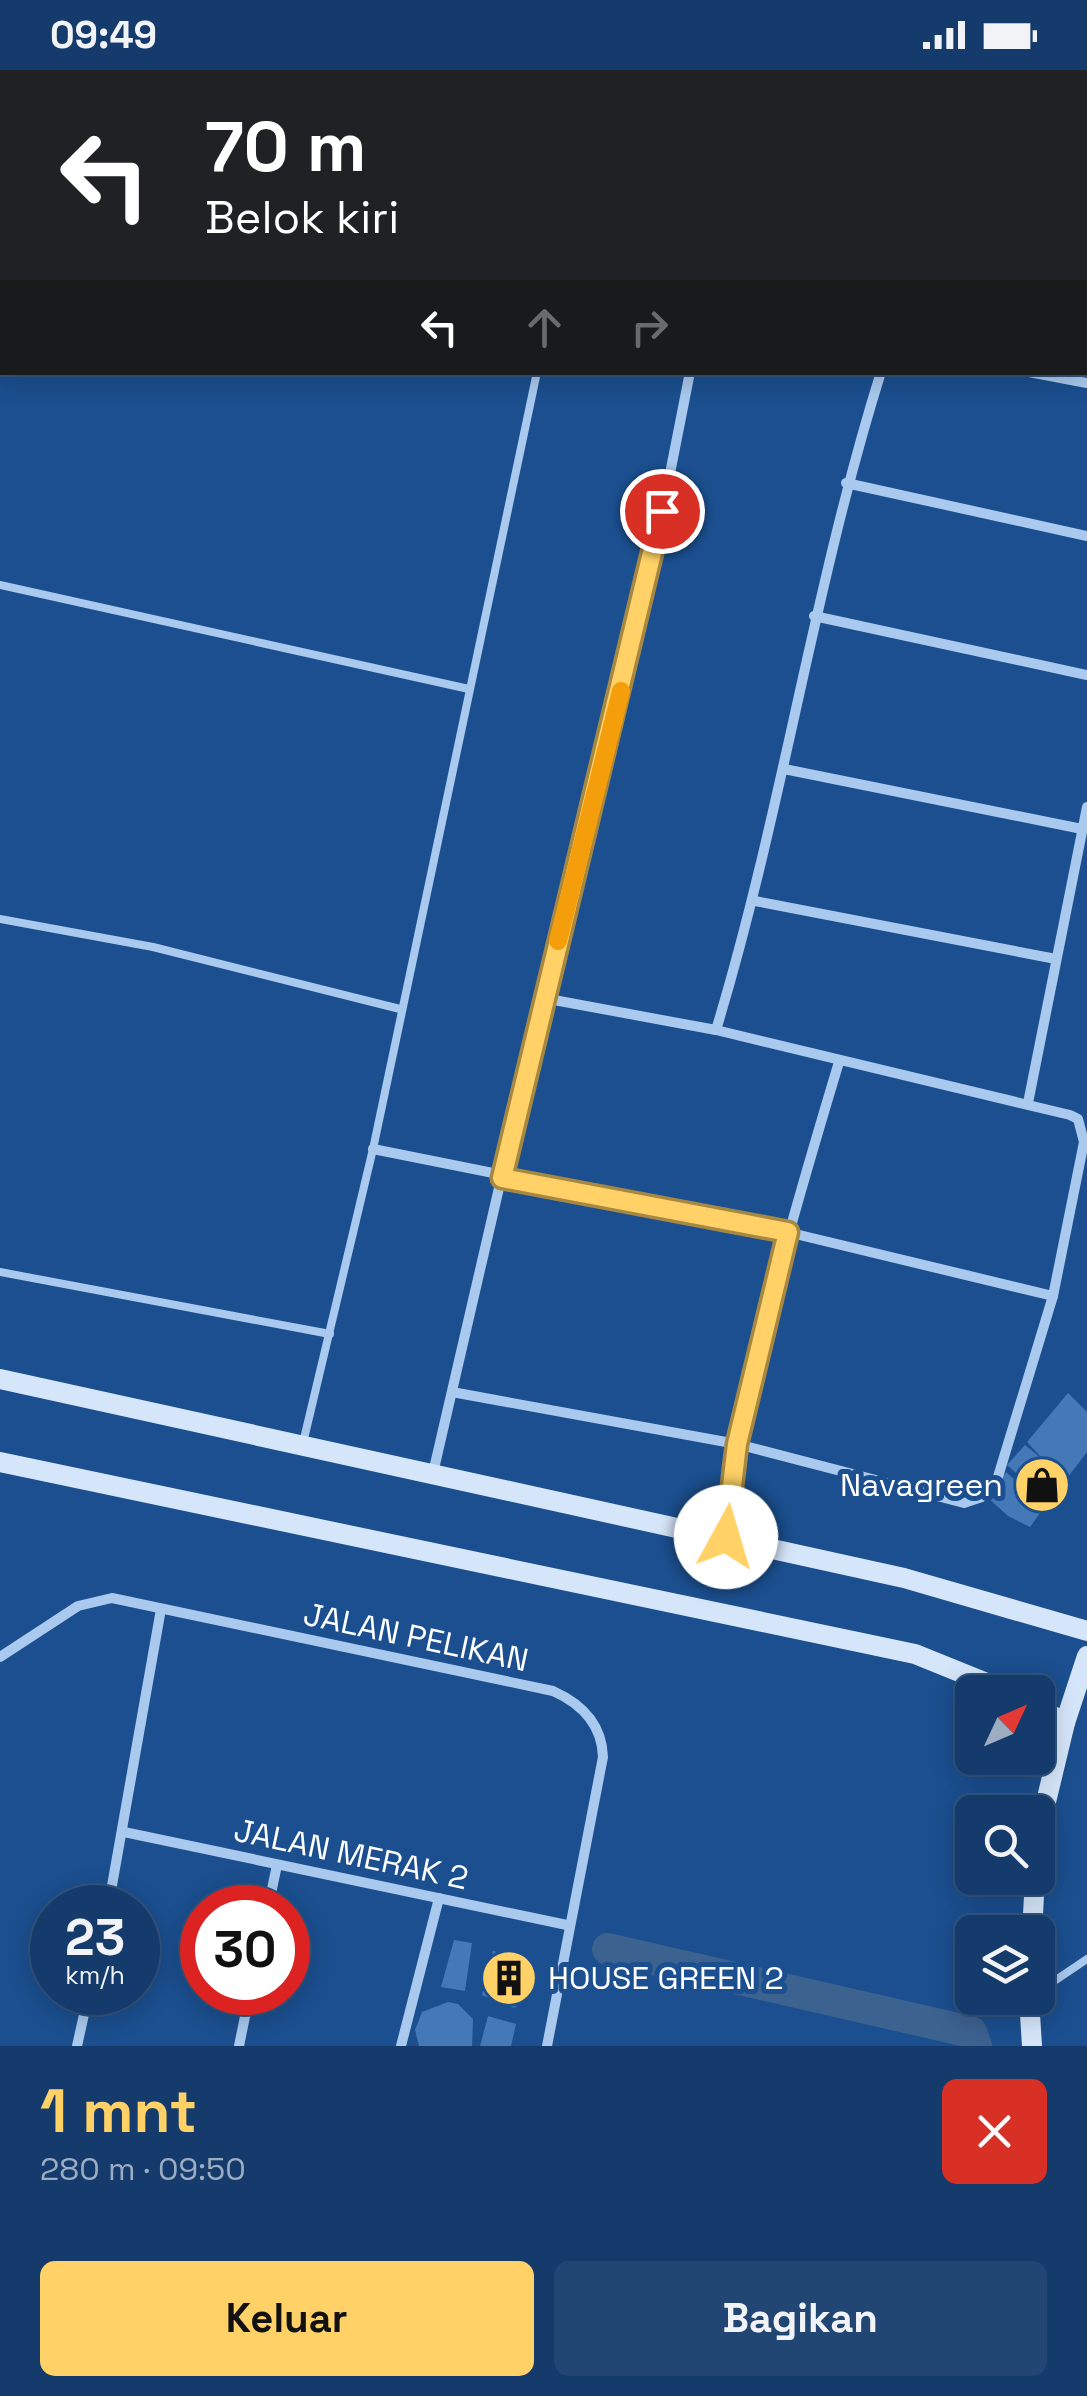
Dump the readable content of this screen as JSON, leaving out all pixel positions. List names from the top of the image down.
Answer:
{
  "streets": {
    "street": ["JALAN PELIKAN", "JALAN MERAK 2"]
  },
  "crossings": [
    ["JALAN PELIKAN", "JALAN MERAK 2"]
  ],
  "places": {
    "shop": ["Navagreen"],
    "building": ["HOUSE GREEN 2"]
  },
  "north": "top right",
  "page": {
    "status": "09:49",
    "turn": ["70 m", "Belok kiri"],
    "speed": "23 km/h",
    "limit": "30",
    "heading": ["1 mnt", "280 m · 09:50"],
    "buttons": ["Keluar", "Bagikan"]
  }
}
